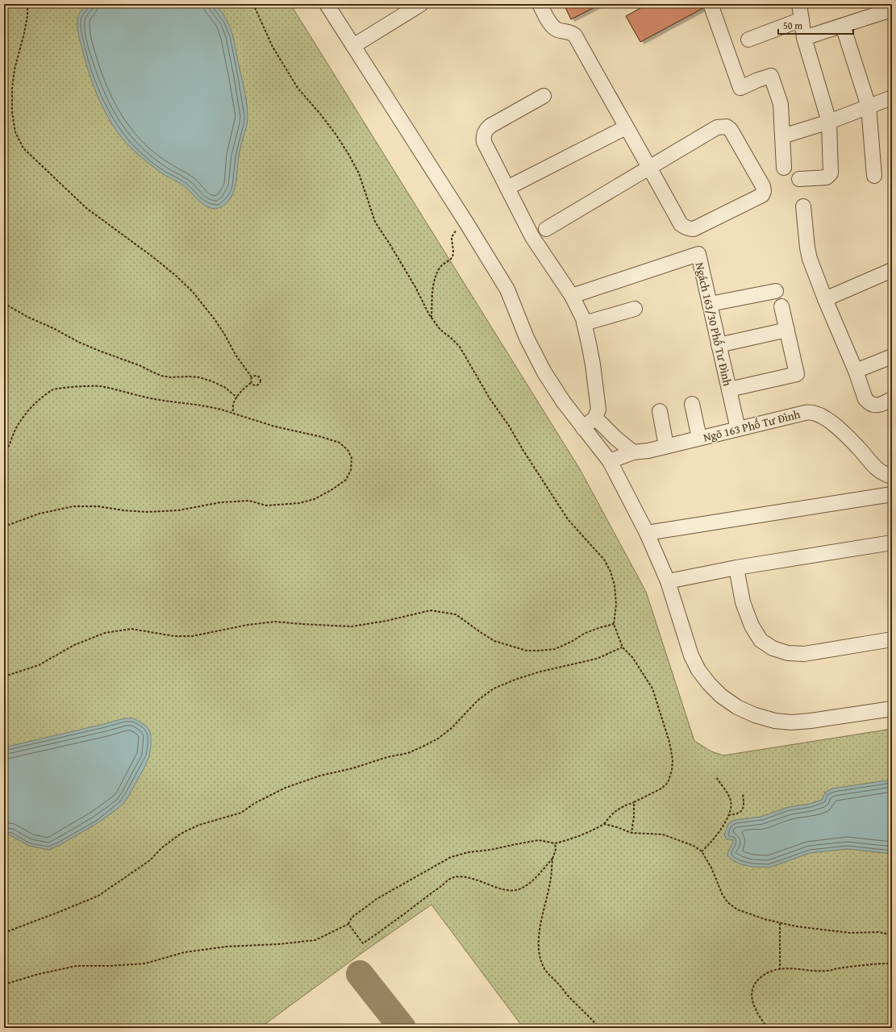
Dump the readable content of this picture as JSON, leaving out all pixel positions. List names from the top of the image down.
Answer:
{
  "streets": {
    "street": ["Ngách 163/30 Phố Tư Đình", "Ngõ 163 Phố Tư Đình"]
  },
  "crossings": [
    ["Ngách 163/30 Phố Tư Đình", "Ngõ 163 Phố Tư Đình"]
  ],
  "scale_bar": "50 m"
}
